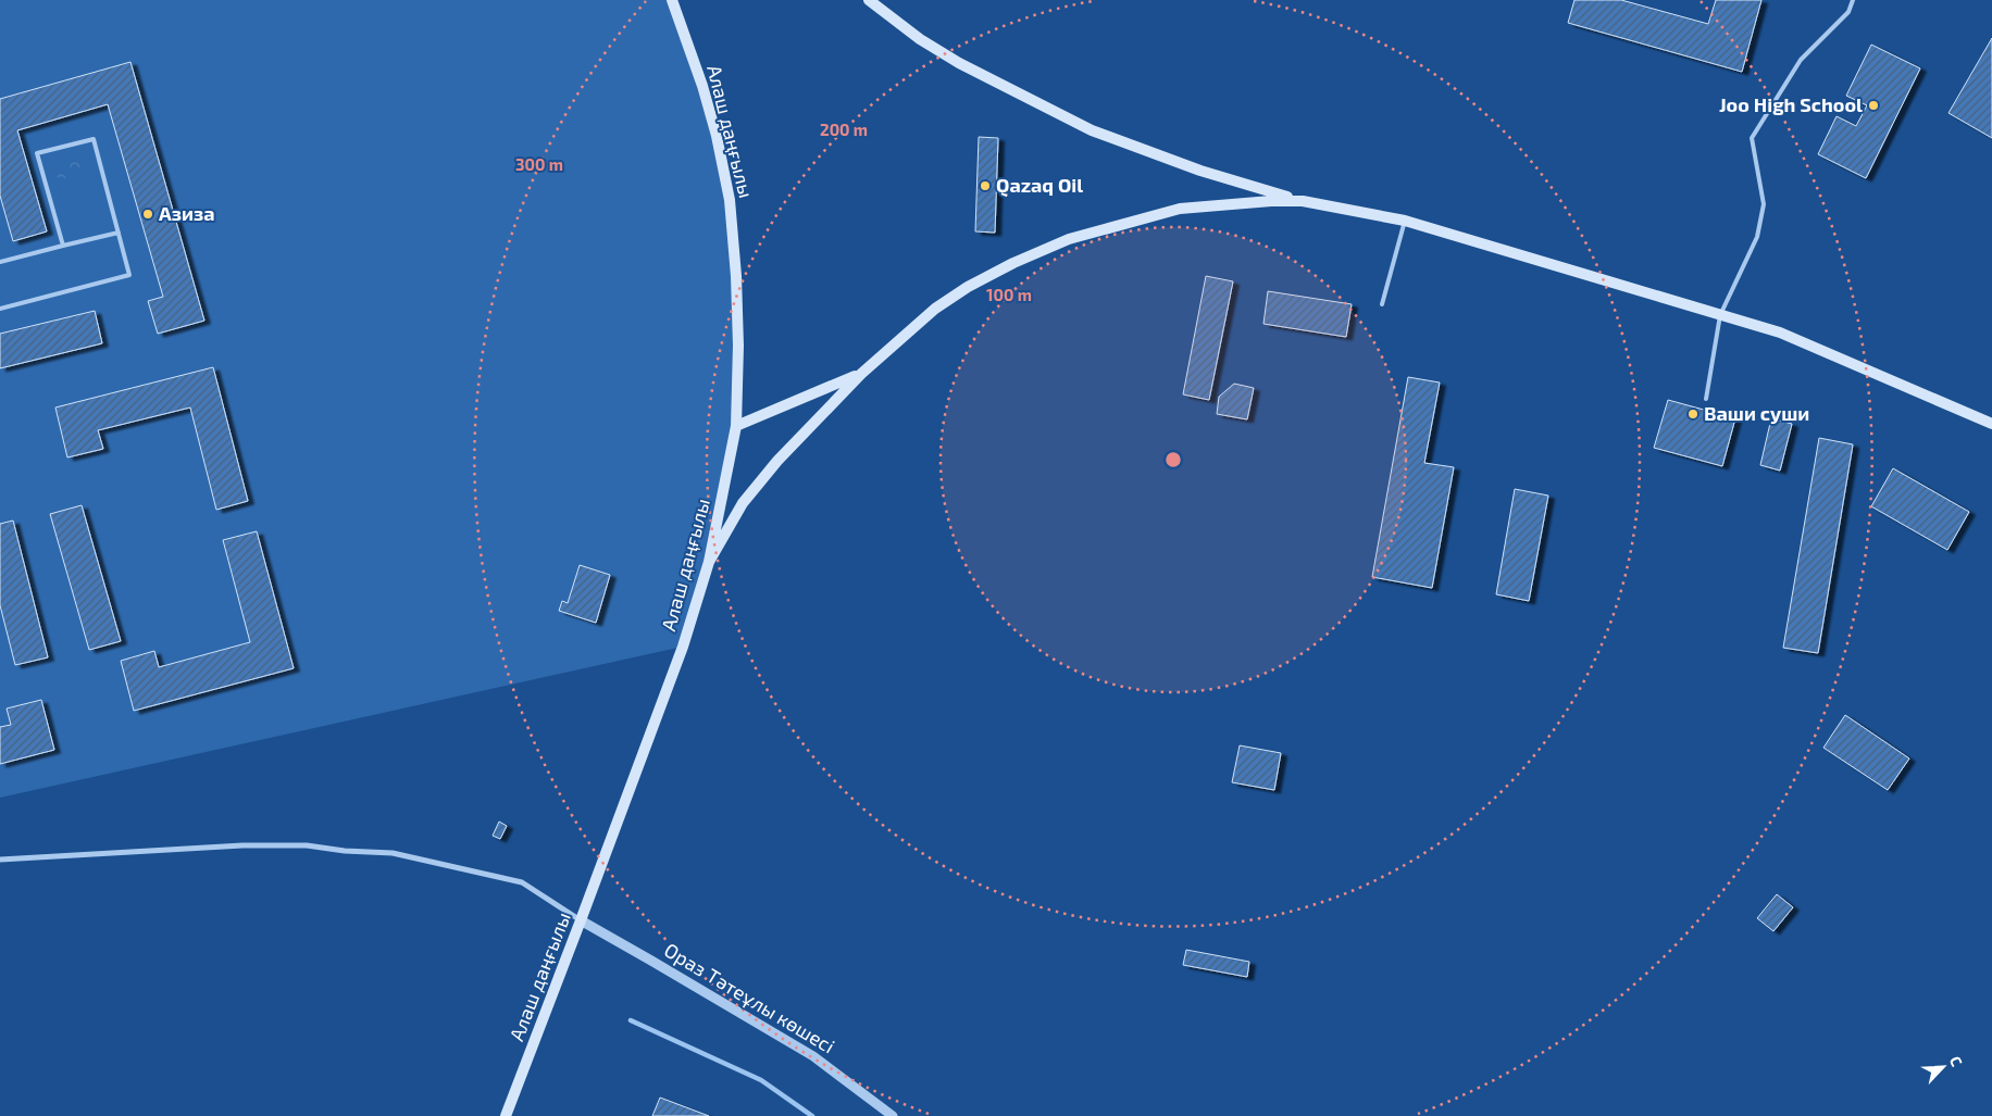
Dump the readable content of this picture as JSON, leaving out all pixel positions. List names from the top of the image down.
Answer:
{
  "streets": {
    "main road": ["Алаш даңғылы"],
    "street": ["Ораз Тәтеұлы көшесі"]
  },
  "crossings": [
    ["Алаш даңғылы", "Ораз Тәтеұлы көшесі"]
  ],
  "places": [
    "Joo High School",
    "Qazaq Oil",
    "Азиза",
    "Ваши суши"
  ],
  "north": "top right",
  "rings": ["200 m", "300 m", "100 m"]
}
